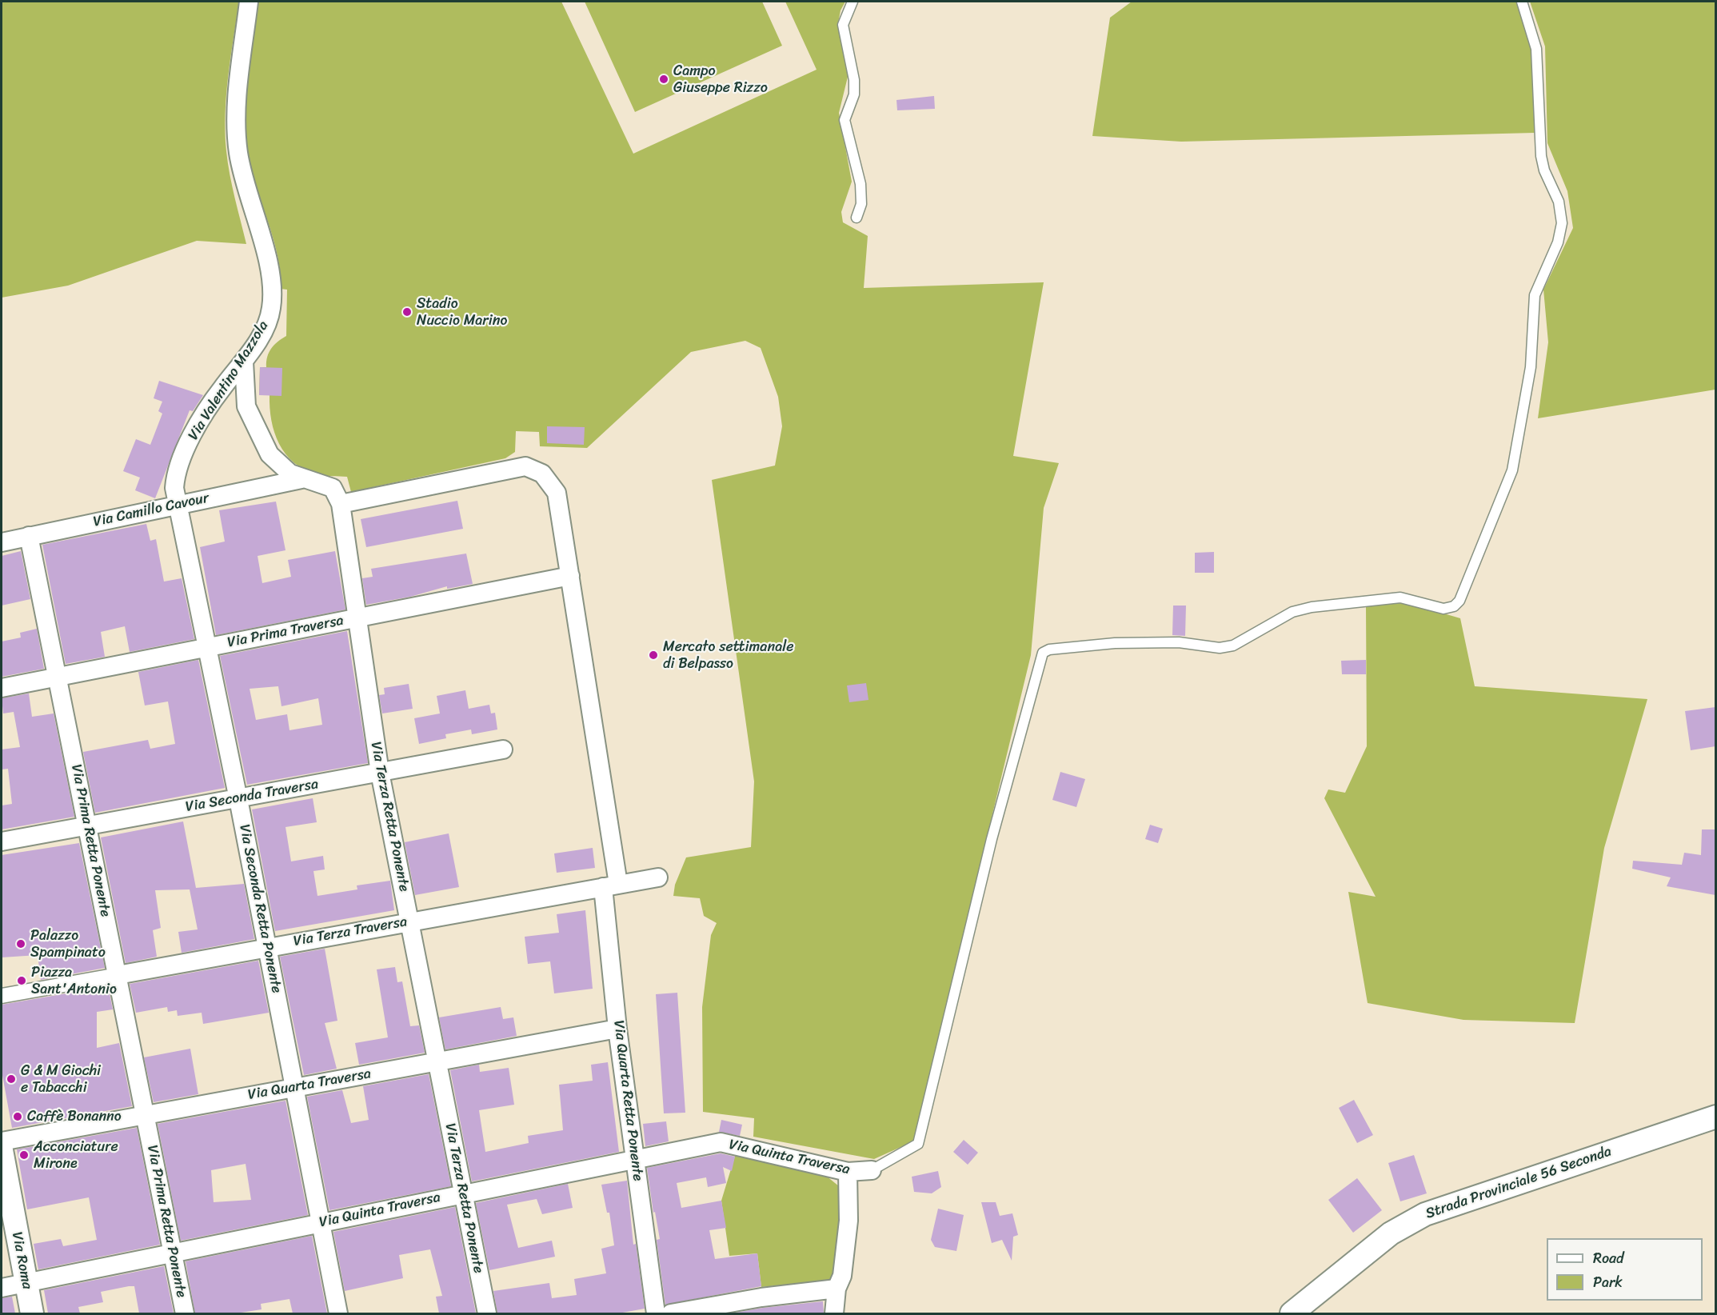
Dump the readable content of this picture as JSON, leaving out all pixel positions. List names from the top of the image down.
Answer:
{
  "streets": {
    "street": [
      "Via Valentino Mazzola",
      "Via Camillo Cavour",
      "Via Prima Traversa",
      "Via Seconda Traversa",
      "Via Terza Retta Ponente",
      "Via Prima Retta Ponente",
      "Via Seconda Retta Ponente",
      "Via Terza Traversa",
      "Via Quarta Traversa",
      "Via Quarta Retta Ponente",
      "Via Quinta Traversa",
      "Strada Provinciale 56 Seconda",
      "Via Roma"
    ]
  },
  "crossings": [
    ["Via Valentino Mazzola", "Via Camillo Cavour"],
    ["Via Valentino Mazzola", "Via Terza Retta Ponente"],
    ["Via Valentino Mazzola", "Via Seconda Retta Ponente"],
    ["Via Camillo Cavour", "Via Terza Retta Ponente"],
    ["Via Camillo Cavour", "Via Prima Retta Ponente"],
    ["Via Camillo Cavour", "Via Seconda Retta Ponente"],
    ["Via Prima Traversa", "Via Terza Retta Ponente"],
    ["Via Prima Traversa", "Via Prima Retta Ponente"],
    ["Via Prima Traversa", "Via Seconda Retta Ponente"],
    ["Via Prima Traversa", "Via Quarta Retta Ponente"],
    ["Via Seconda Traversa", "Via Terza Retta Ponente"],
    ["Via Seconda Traversa", "Via Prima Retta Ponente"],
    ["Via Seconda Traversa", "Via Seconda Retta Ponente"],
    ["Via Terza Retta Ponente", "Via Terza Traversa"],
    ["Via Terza Retta Ponente", "Via Quarta Traversa"],
    ["Via Terza Retta Ponente", "Via Quarta Retta Ponente"],
    ["Via Terza Retta Ponente", "Via Quinta Traversa"],
    ["Via Prima Retta Ponente", "Via Terza Traversa"],
    ["Via Prima Retta Ponente", "Via Quarta Traversa"],
    ["Via Prima Retta Ponente", "Via Quinta Traversa"],
    ["Via Seconda Retta Ponente", "Via Terza Traversa"],
    ["Via Seconda Retta Ponente", "Via Quarta Traversa"],
    ["Via Seconda Retta Ponente", "Via Quinta Traversa"],
    ["Via Terza Traversa", "Via Quarta Retta Ponente"],
    ["Via Quarta Traversa", "Via Quarta Retta Ponente"],
    ["Via Quarta Retta Ponente", "Via Quinta Traversa"],
    ["Via Quinta Traversa", "Via Roma"]
  ],
  "places": [
    "Campo Giuseppe Rizzo",
    "Stadio Nuccio Marino",
    "Mercato settimanale di Belpasso",
    "Palazzo Spampinato",
    "Piazza Sant'Antonio",
    "G & M Giochi e Tabacchi",
    "Caffè Bonanno",
    "Acconciature Mirone"
  ],
  "legend": ["Road", "Park"]
}
